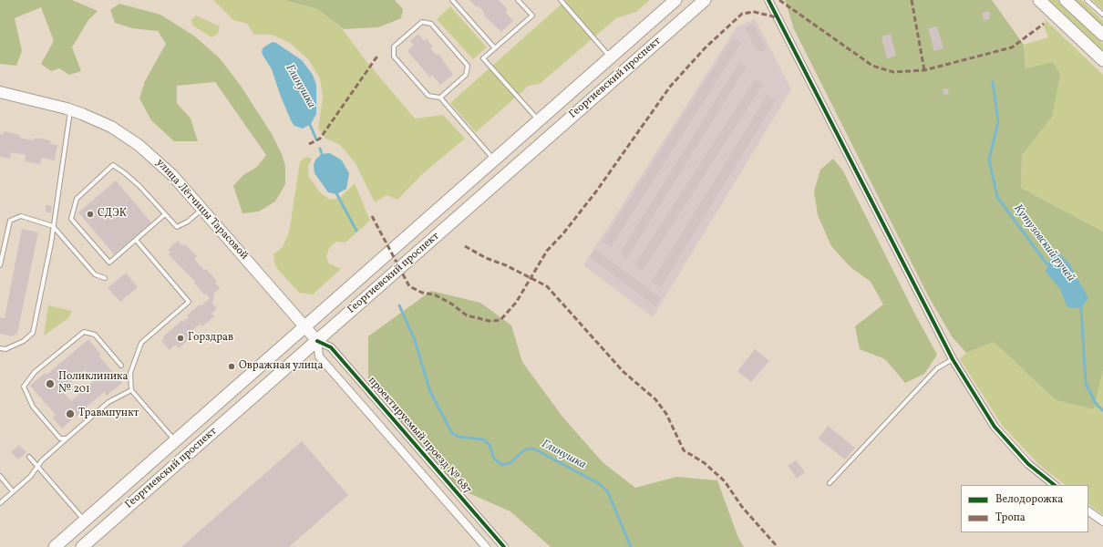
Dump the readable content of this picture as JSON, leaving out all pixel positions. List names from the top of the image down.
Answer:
{
  "streets": {
    "main road": ["Георгиевский проспект", "улица Лётчицы Тарасовой"],
    "street": ["проектируемый проезд № 687"]
  },
  "crossings": [
    ["Георгиевский проспект", "улица Лётчицы Тарасовой"],
    ["Георгиевский проспект", "проектируемый проезд № 687"],
    ["улица Лётчицы Тарасовой", "проектируемый проезд № 687"]
  ],
  "water": ["Глинушка", "Кутузовский ручей"],
  "places": [
    "СДЭК",
    "Горздрав",
    "Овражная улица",
    "Поликлиника № 201",
    "Травмпункт"
  ],
  "legend": ["Велодорожка", "Тропа"]
}
